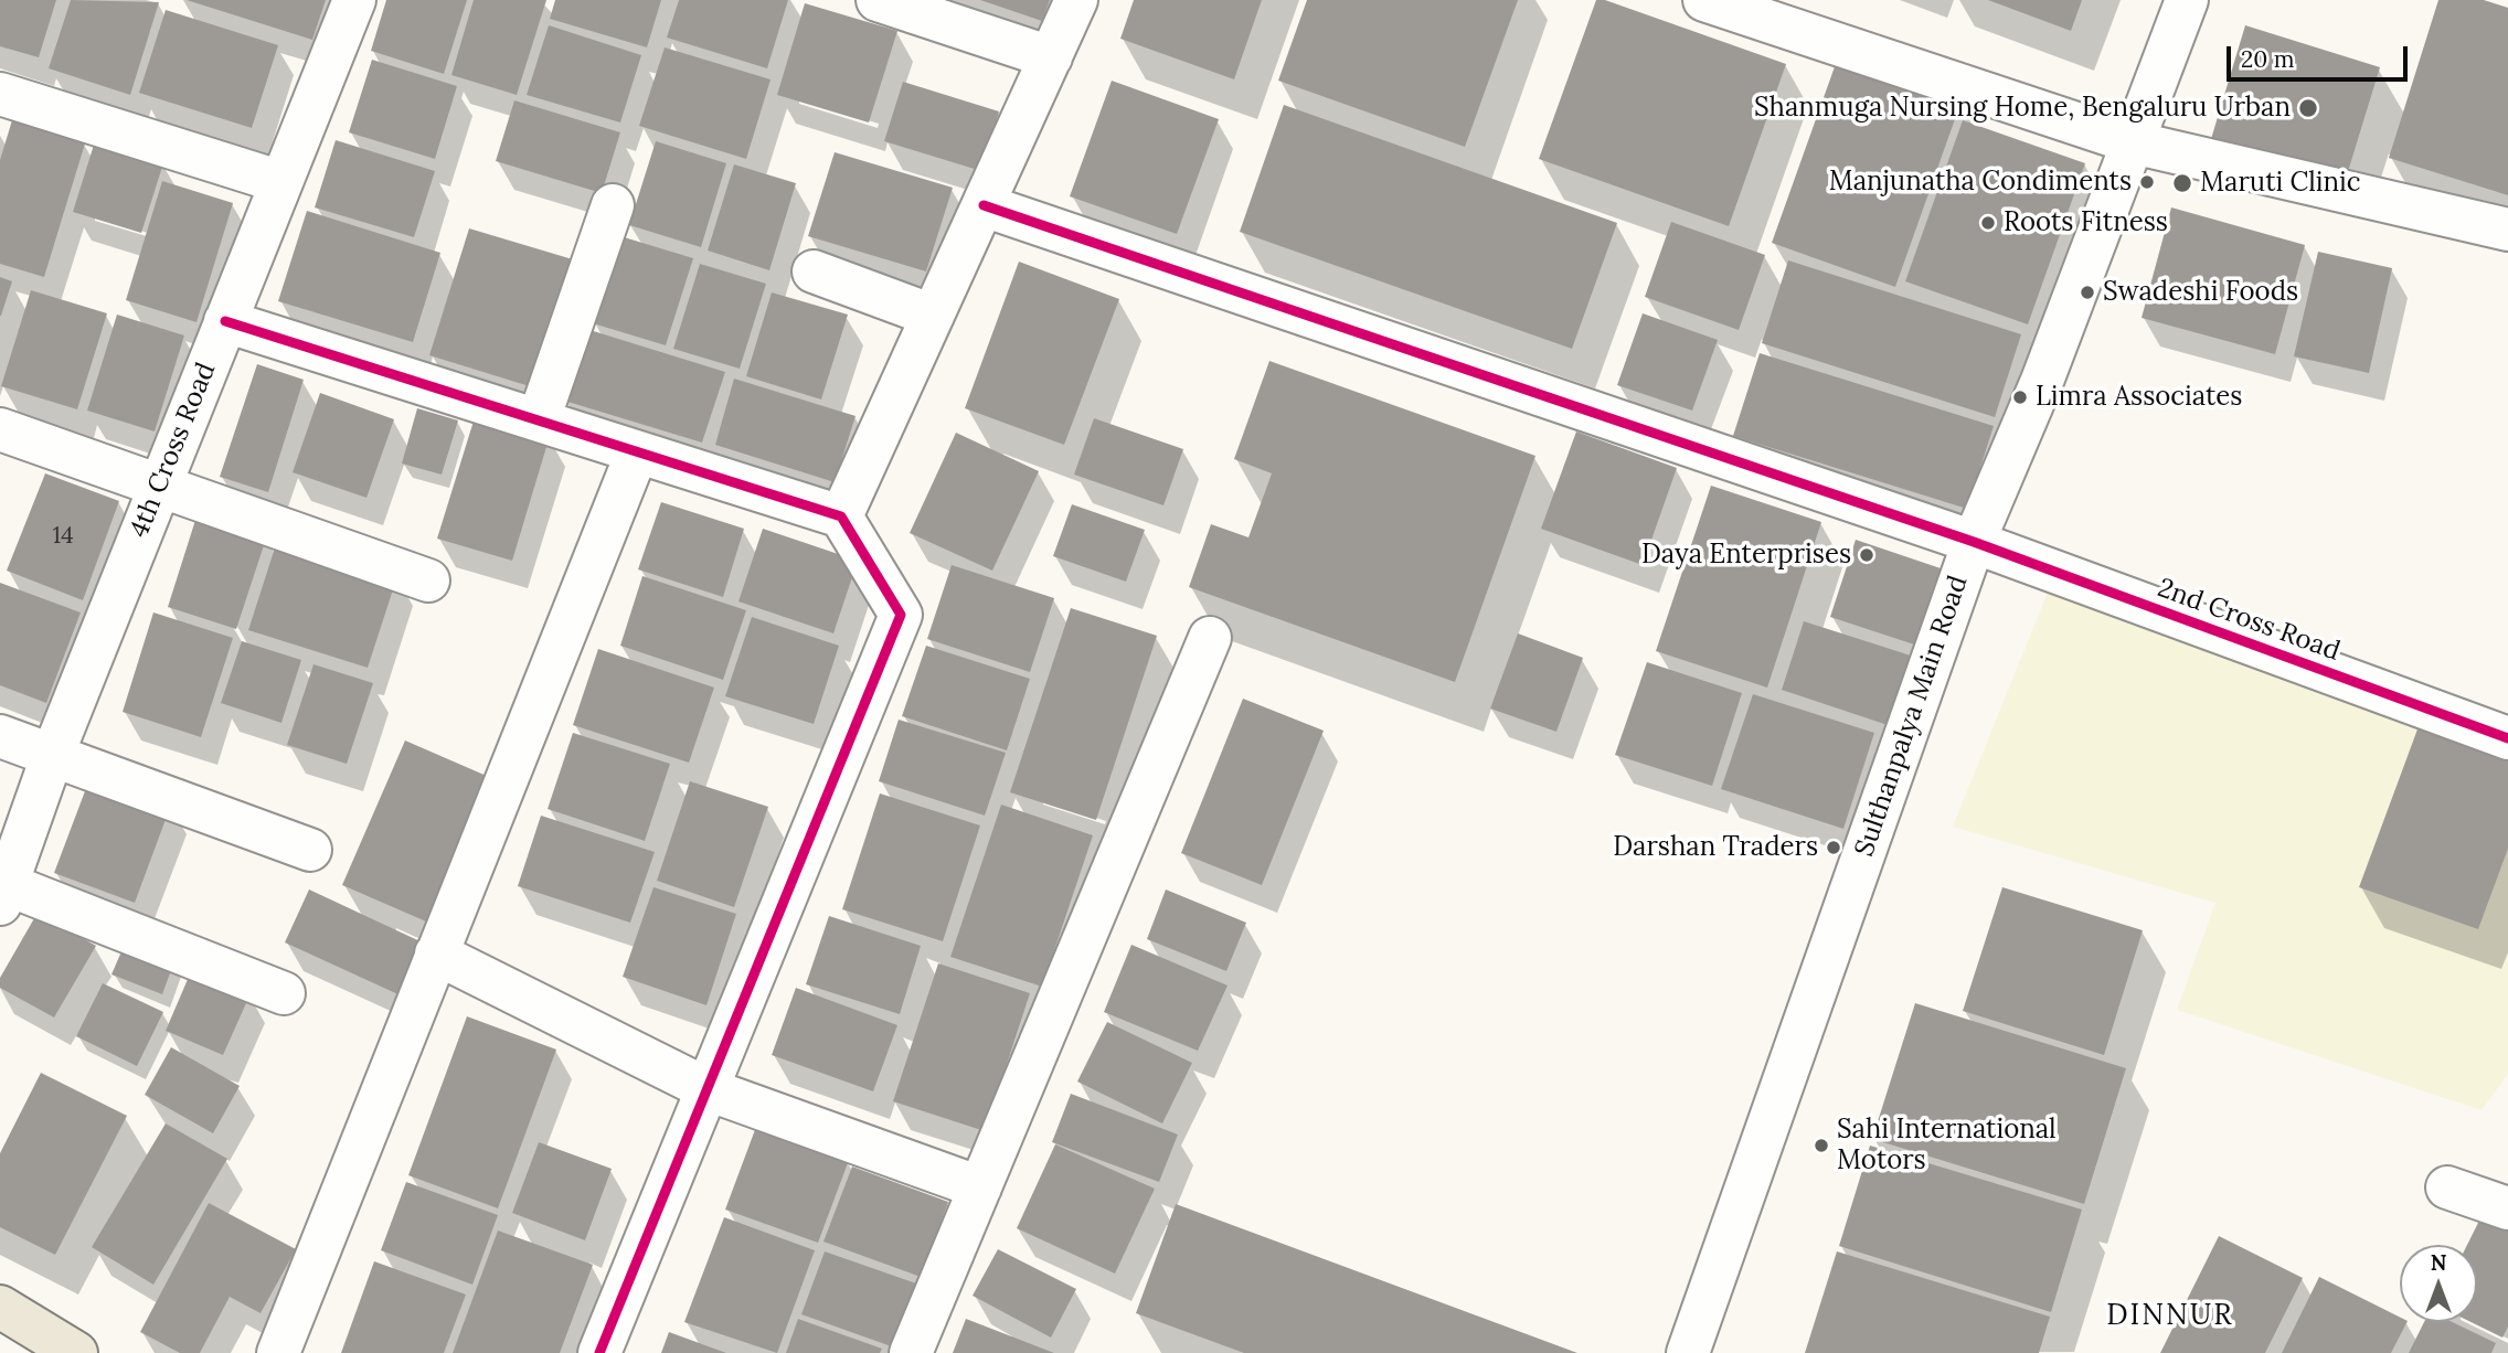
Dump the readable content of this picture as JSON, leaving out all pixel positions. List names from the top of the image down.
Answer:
{
  "streets": {
    "street": ["4th Cross Road", "2nd Cross Road", "Sulthanpalya Main Road"]
  },
  "crossings": [
    ["2nd Cross Road", "Sulthanpalya Main Road"]
  ],
  "districts": ["DINNUR"],
  "places": [
    "Shanmuga Nursing Home, Bengaluru Urban",
    "Manjunatha Condiments",
    "Maruti Clinic",
    "Roots Fitness",
    "Swadeshi Foods",
    "Limra Associates",
    "Daya Enterprises",
    "Darshan Traders",
    "Sahi International Motors"
  ],
  "house_numbers": ["14"],
  "scale_bar": "20 m",
  "north": "top"
}
